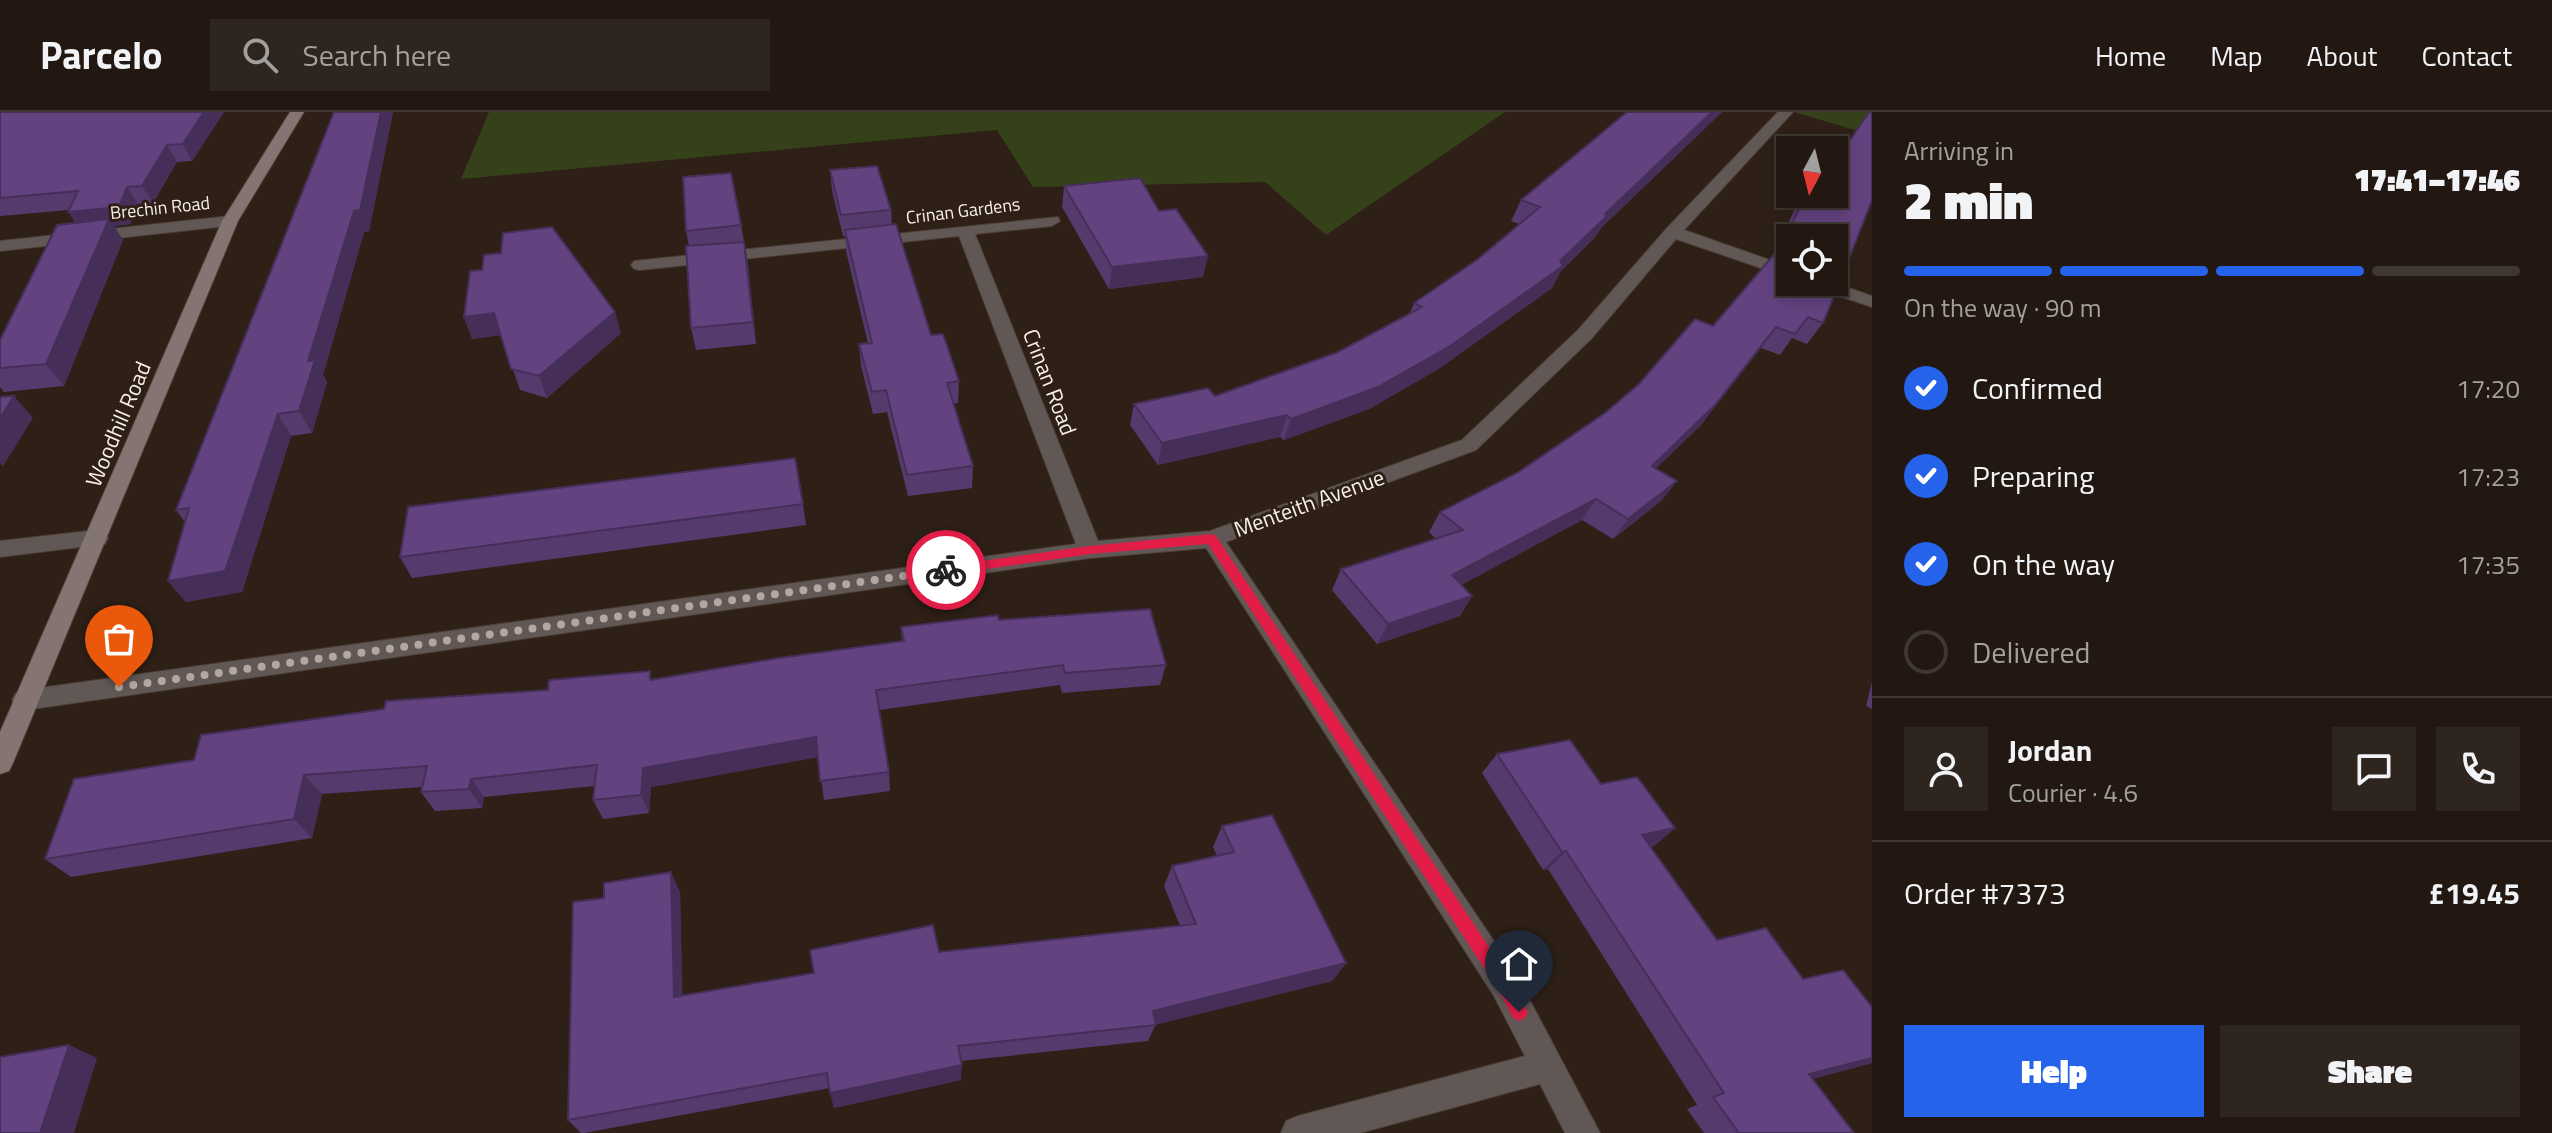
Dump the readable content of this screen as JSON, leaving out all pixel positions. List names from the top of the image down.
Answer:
{
  "streets": {
    "street": [
      "Brechin Road",
      "Crinan Gardens",
      "Crinan Road",
      "Woodhill Road",
      "Menteith Avenue"
    ]
  },
  "crossings": [
    ["Brechin Road", "Woodhill Road"],
    ["Crinan Gardens", "Crinan Road"],
    ["Crinan Road", "Menteith Avenue"],
    ["Woodhill Road", "Menteith Avenue"]
  ],
  "north": "bottom",
  "page": {
    "header": "Parcelo",
    "search": "Search here",
    "nav": [
      "Home",
      "Map",
      "About",
      "Contact"
    ],
    "heading": ["2 min", "Arriving in", "17:41–17:46"],
    "panel": [
      "Jordan",
      "Courier · 4.6",
      "Order #7373",
      "£19.45"
    ],
    "bar": "On the way · 90 m",
    "list": [
      ["Confirmed", "17:20"],
      ["Preparing", "17:23"],
      ["On the way", "17:35"],
      "Delivered"
    ],
    "buttons": ["Help", "Share"]
  }
}
